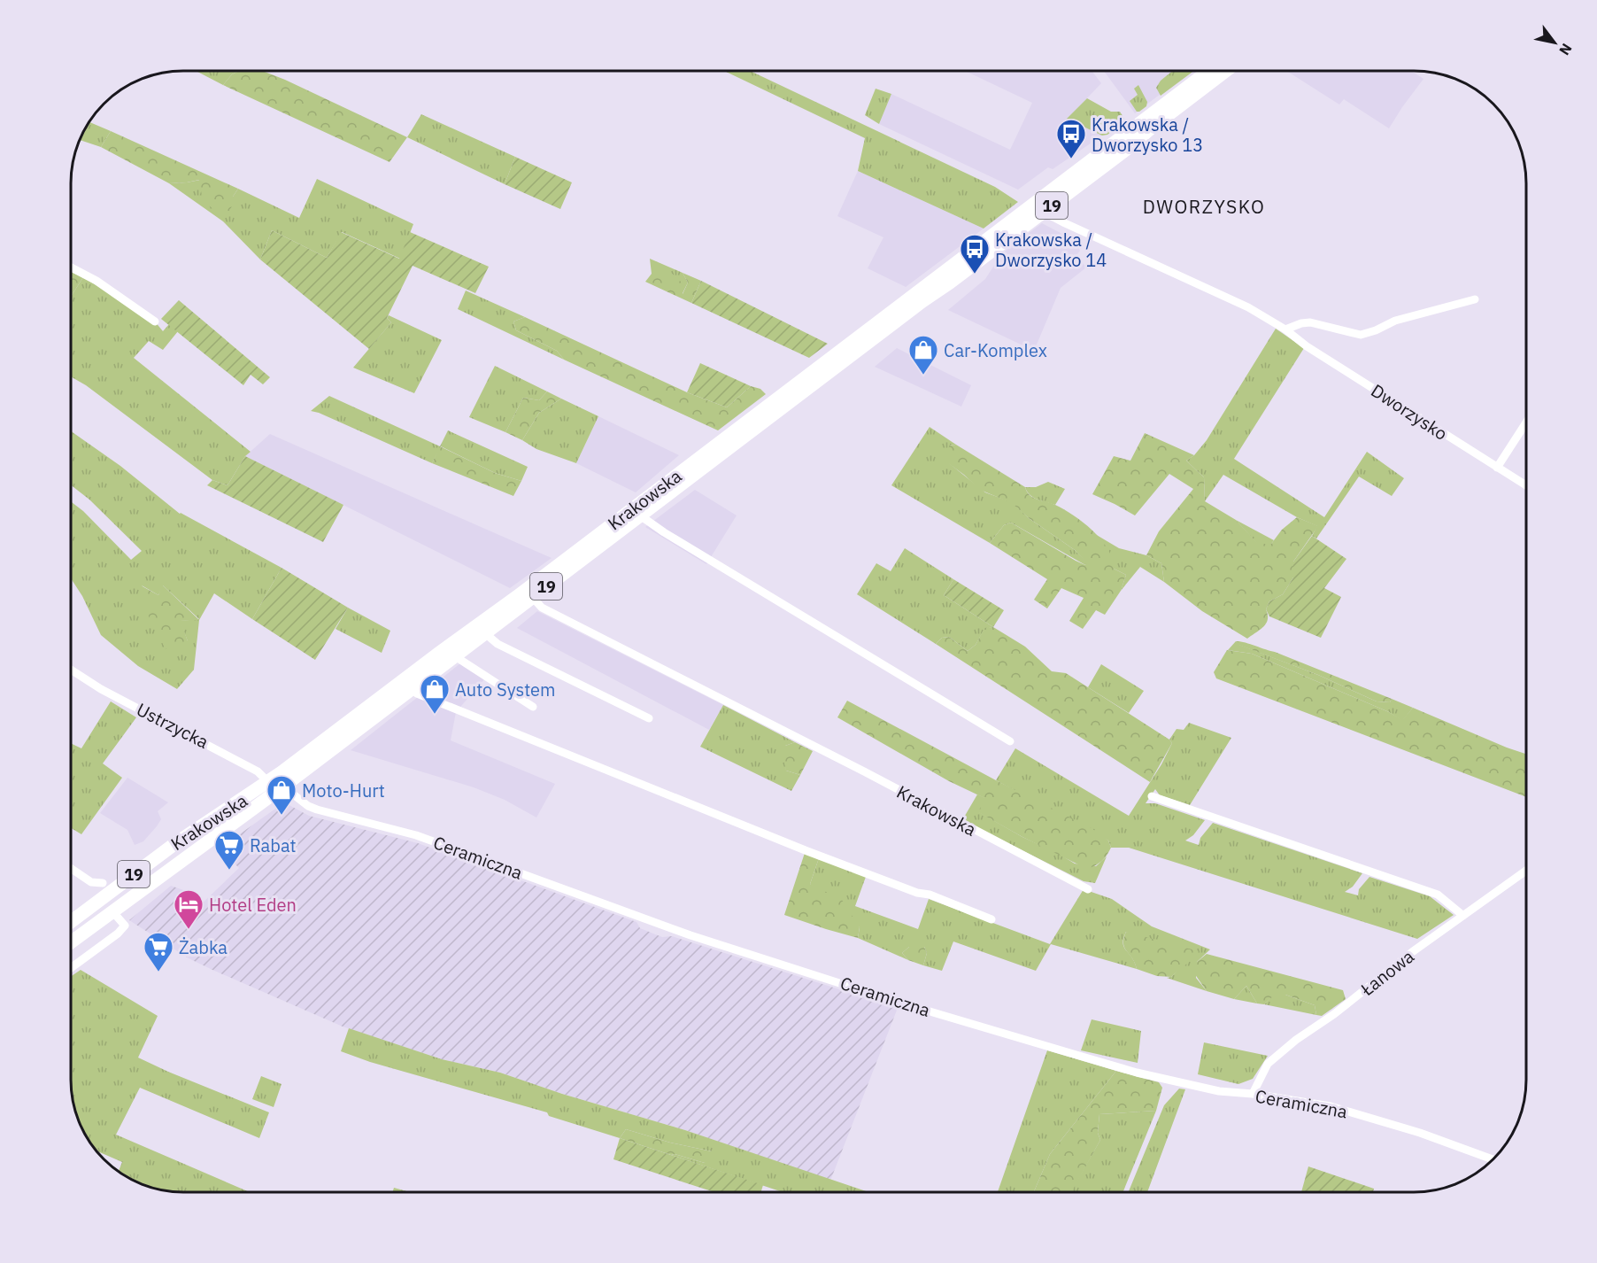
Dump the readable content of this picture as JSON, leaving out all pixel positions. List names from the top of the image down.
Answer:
{
  "streets": {
    "main road": ["19", "Krakowska"],
    "street": [
      "Dworzysko",
      "Ustrzycka",
      "Ceramiczna",
      "Łanowa"
    ]
  },
  "crossings": [
    ["Dworzysko", "Krakowska"],
    ["Krakowska", "Ustrzycka"],
    ["Krakowska", "Ceramiczna"],
    ["Ustrzycka", "Ceramiczna"],
    ["Ceramiczna", "Łanowa"]
  ],
  "districts": ["DWORZYSKO"],
  "places": {
    "bus stop": ["Krakowska / Dworzysko 13", "Krakowska / Dworzysko 14"],
    "shop": ["Car-Komplex", "Auto System", "Moto-Hurt"],
    "supermarket": ["Rabat", "Żabka"],
    "hotel": ["Hotel Eden"]
  },
  "north": "bottom right"
}
